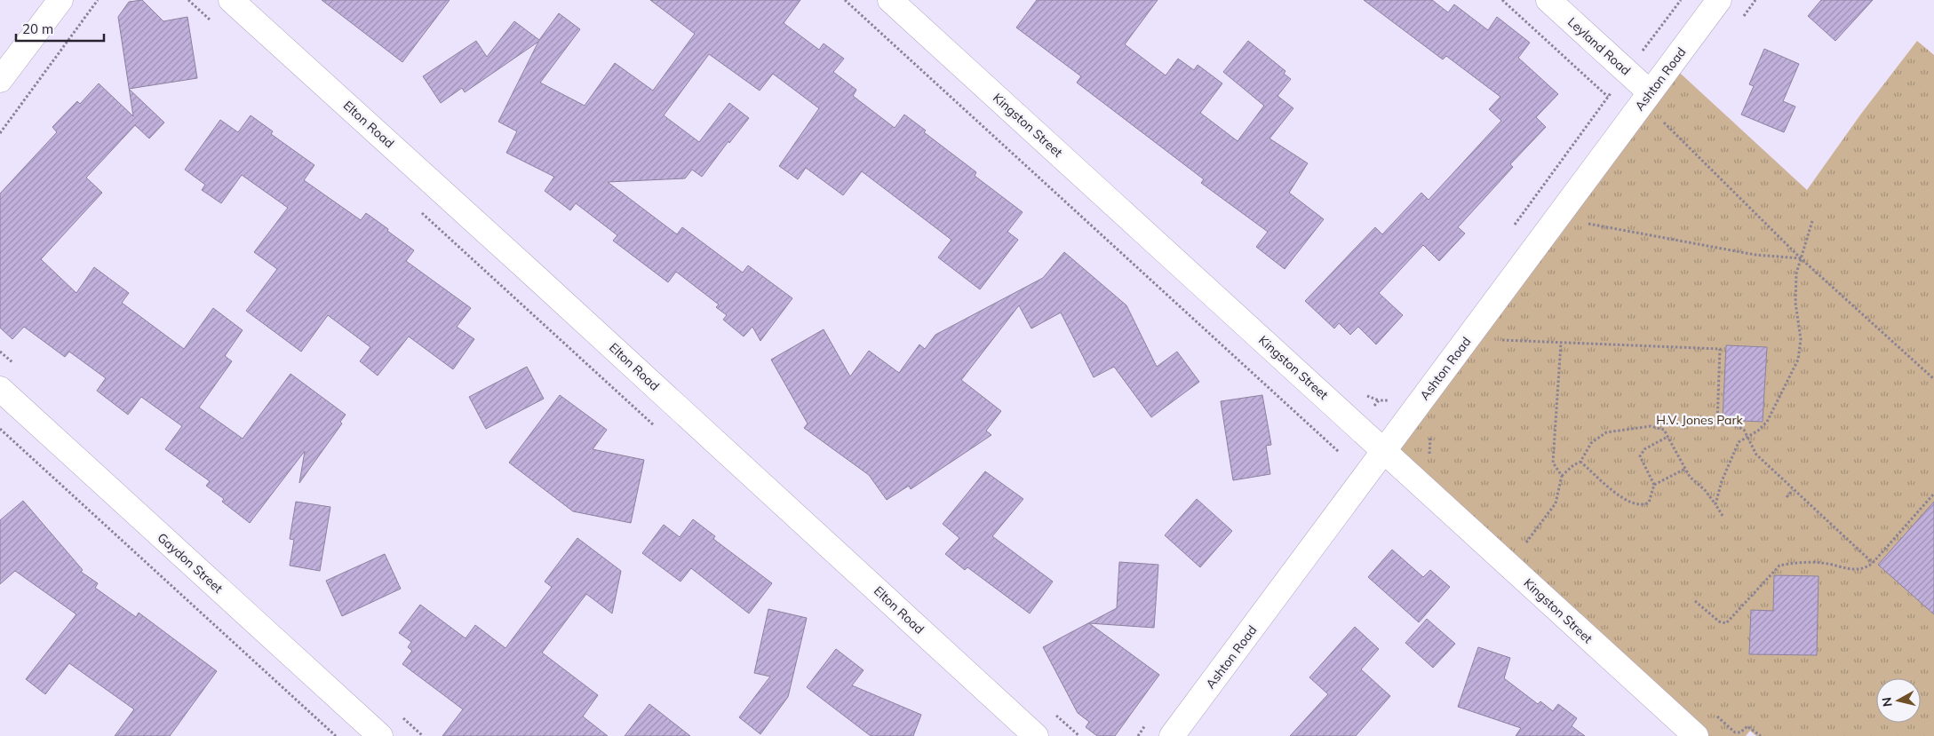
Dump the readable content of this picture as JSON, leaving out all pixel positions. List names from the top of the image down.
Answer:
{
  "streets": {
    "street": [
      "Leyland Road",
      "Ashton Road",
      "Elton Road",
      "Kingston Street",
      "Gaydon Street"
    ]
  },
  "crossings": [
    ["Leyland Road", "Ashton Road"],
    ["Ashton Road", "Kingston Street"]
  ],
  "parks": ["H.V. Jones Park"],
  "scale_bar": "20 m",
  "north": "left"
}
